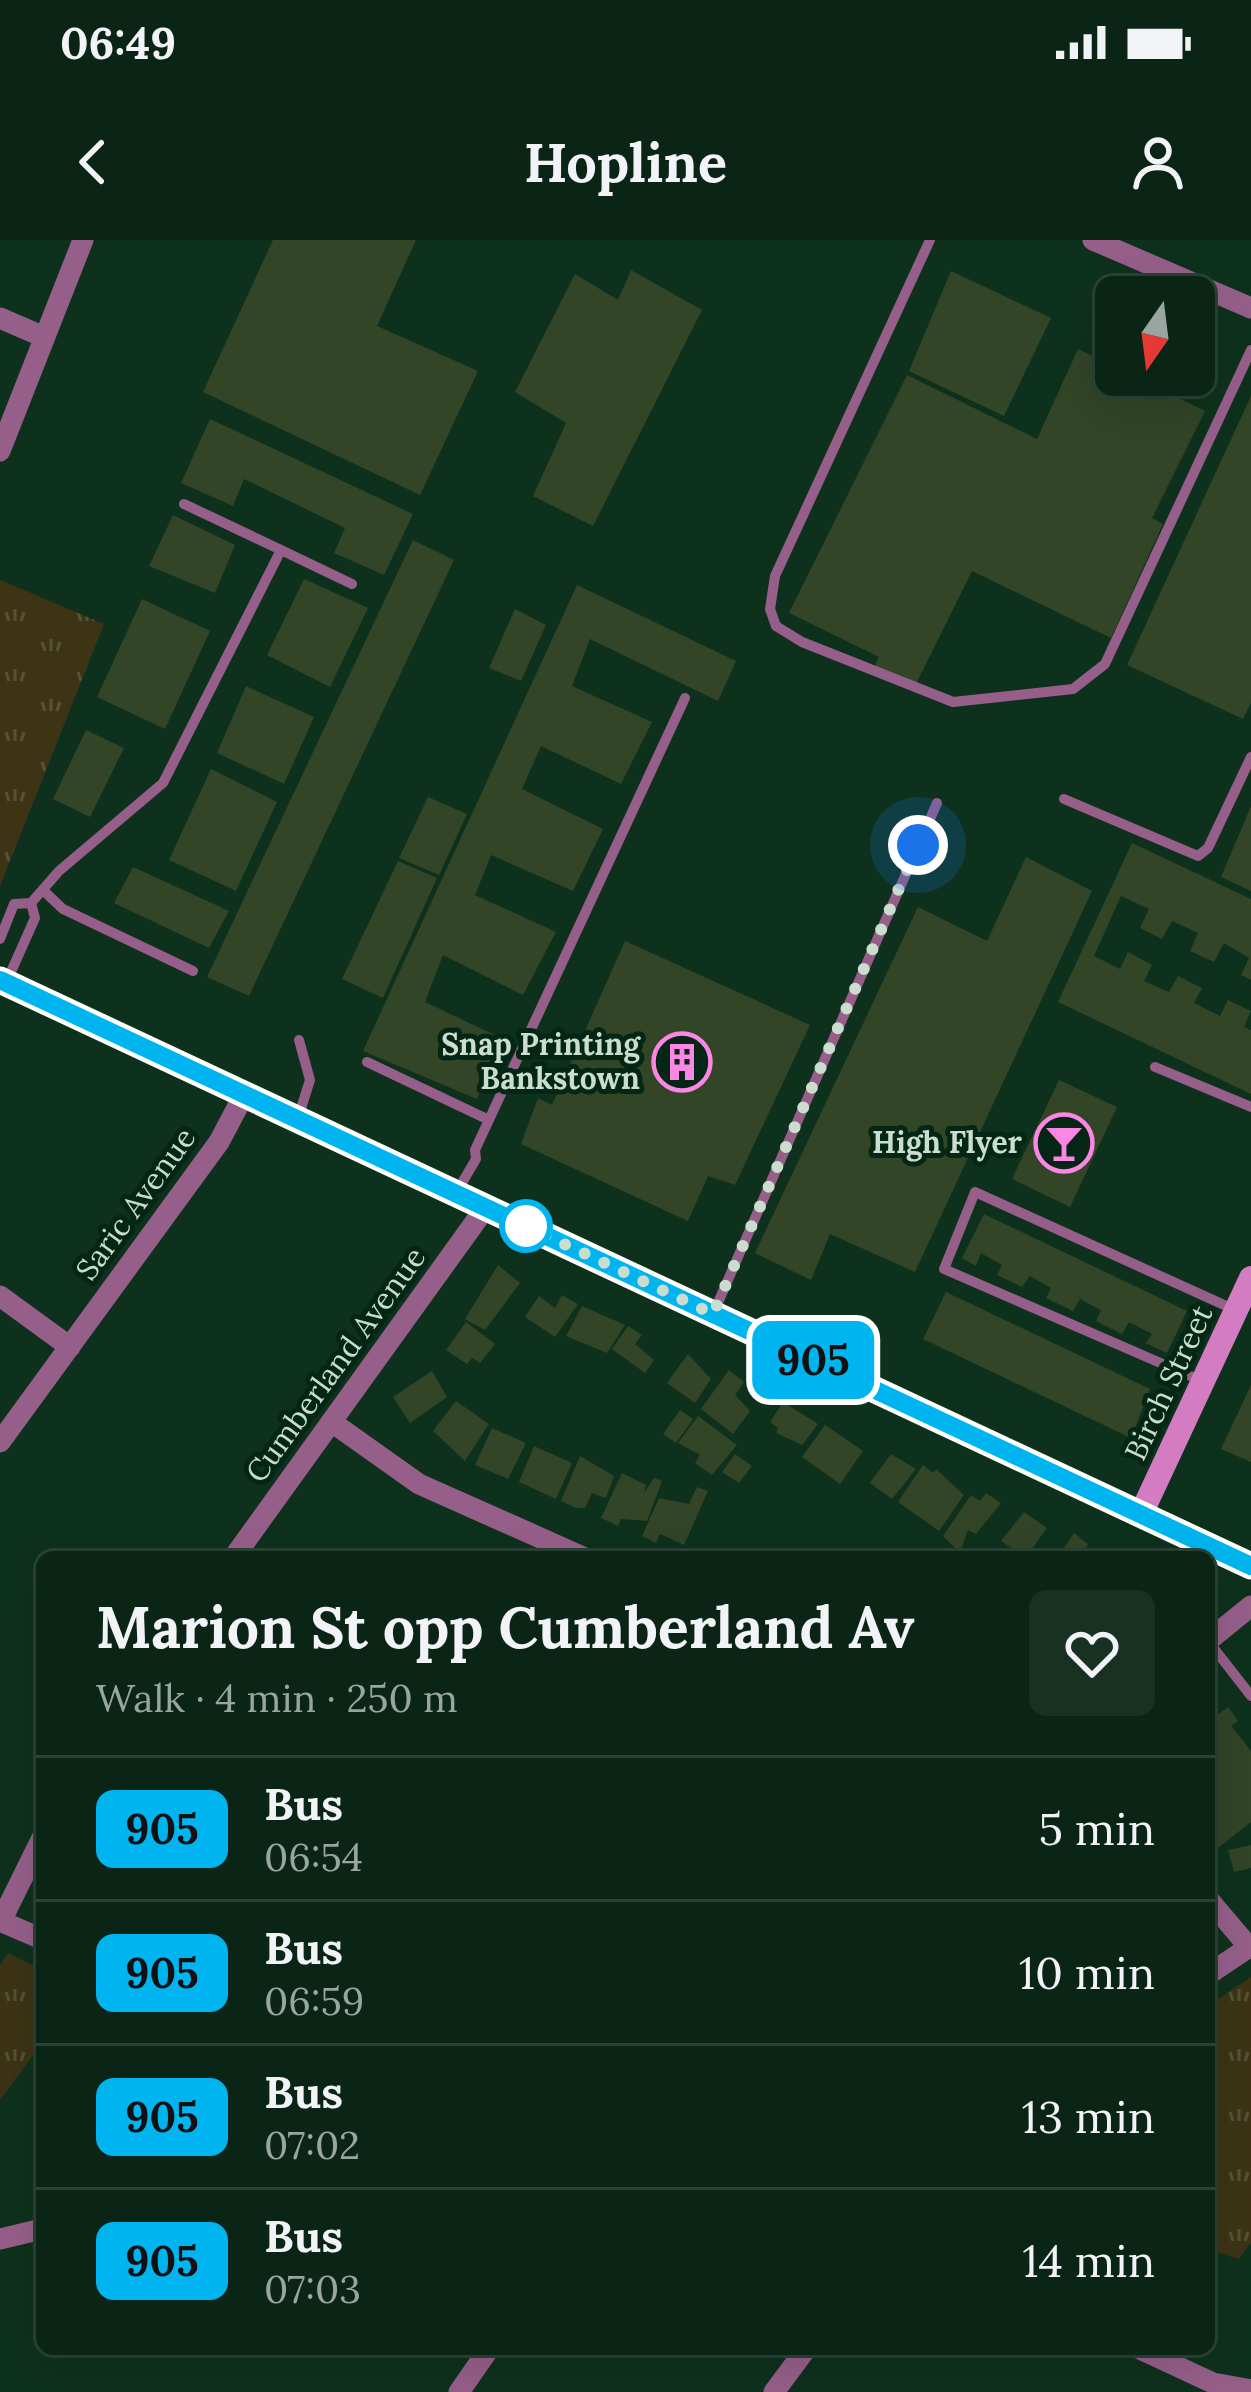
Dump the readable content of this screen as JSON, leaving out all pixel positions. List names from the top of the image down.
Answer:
{
  "streets": {
    "main road": ["Birch Street"],
    "street": ["Saric Avenue", "Cumberland Avenue"]
  },
  "places": {
    "building": ["Snap Printing Bankstown"],
    "bar": ["High Flyer"]
  },
  "lines": ["bus line 905"],
  "north": "bottom",
  "page": {
    "status": "06:49",
    "header": "Hopline",
    "on_map": "905",
    "heading": ["Marion St opp Cumberland Av", "Walk · 4 min · 250 m"],
    "list": [
      {
        "mark": "905",
        "name": "Bus",
        "note": "06:54",
        "value": "5 min"
      },
      {
        "mark": "905",
        "name": "Bus",
        "note": "06:59",
        "value": "10 min"
      },
      {
        "mark": "905",
        "name": "Bus",
        "note": "07:02",
        "value": "13 min"
      },
      {
        "mark": "905",
        "name": "Bus",
        "note": "07:03",
        "value": "14 min"
      }
    ]
  }
}
